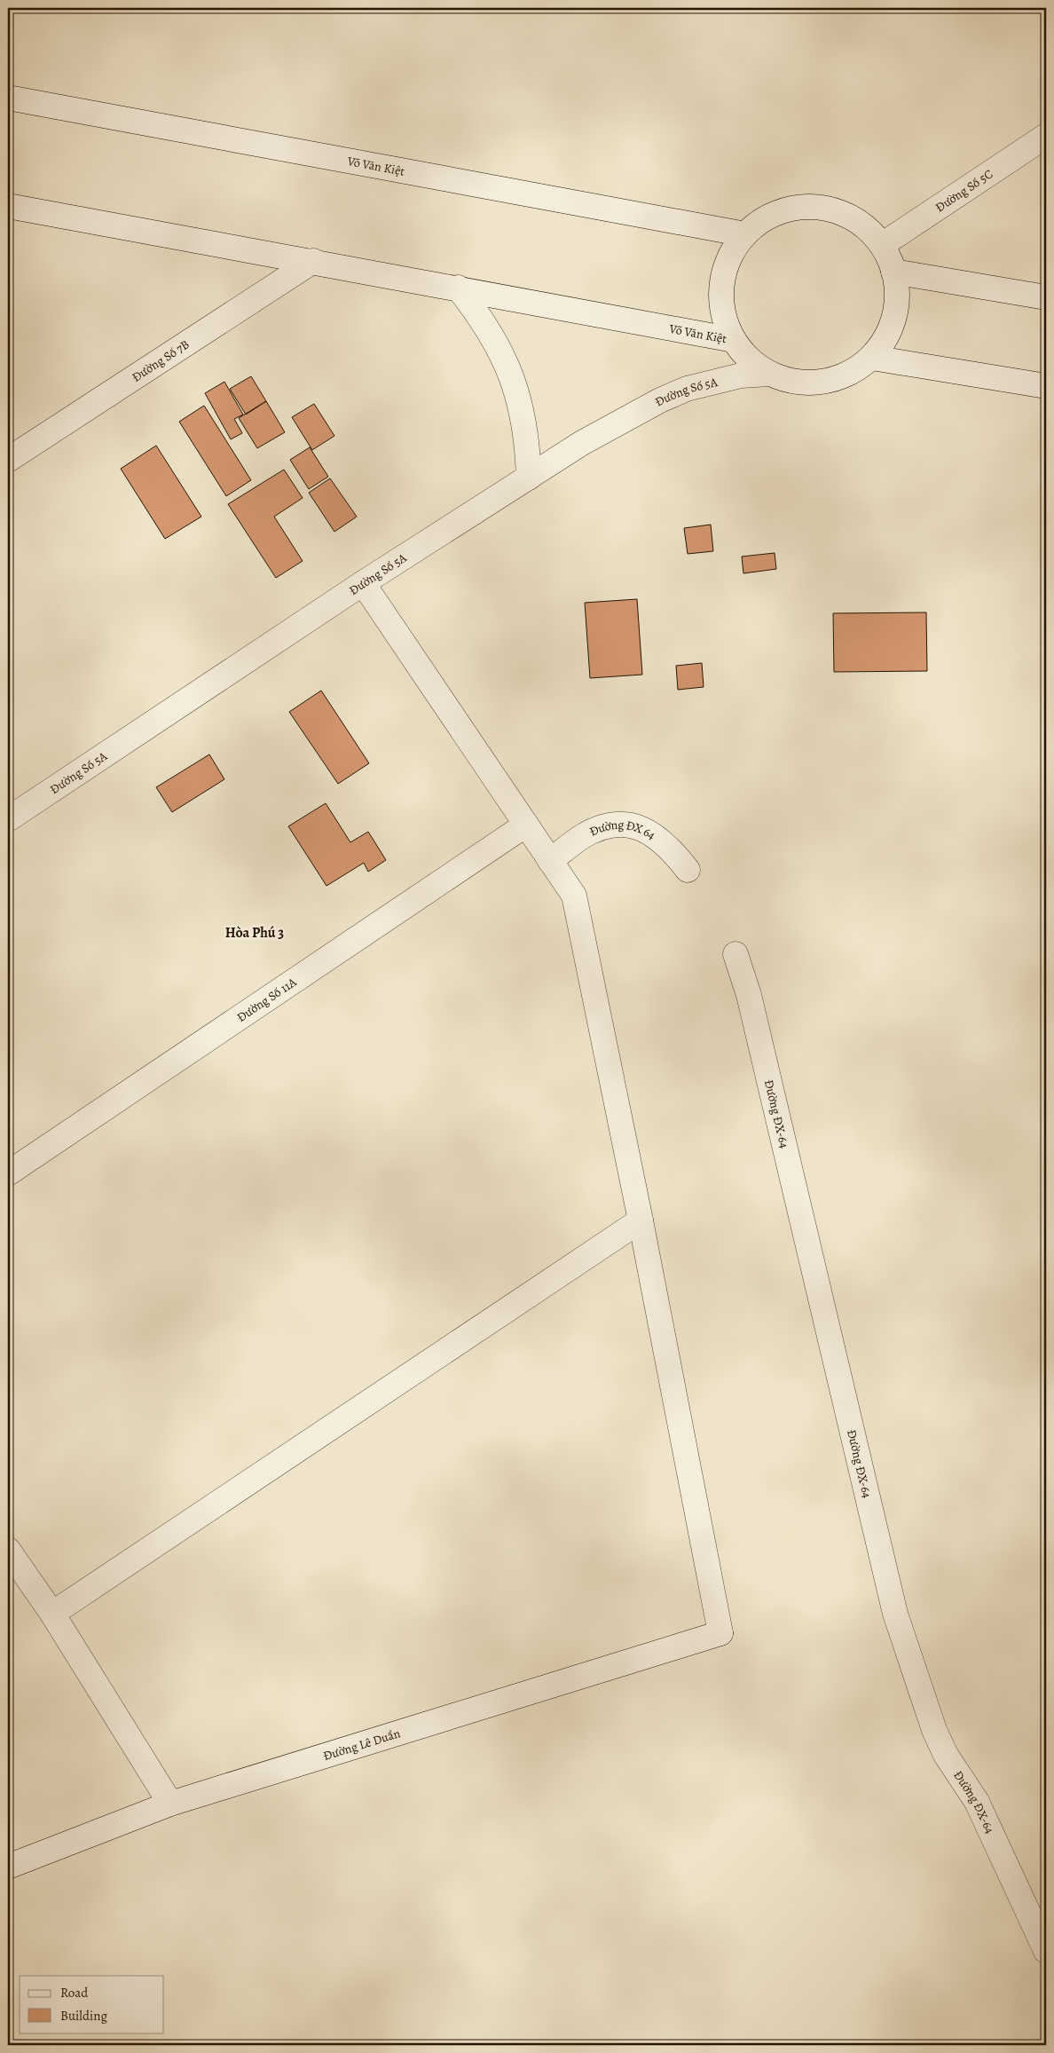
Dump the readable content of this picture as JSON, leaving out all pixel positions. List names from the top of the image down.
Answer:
{
  "streets": {
    "street": [
      "Võ Văn Kiệt",
      "Đường Số 5C",
      "Đường Số 7B",
      "Đường Số 5A",
      "Đường ĐX 64",
      "Đường Số 11A",
      "Đường ĐX-64",
      "Đường Lê Duẩn"
    ]
  },
  "crossings": [
    ["Võ Văn Kiệt", "Đường Số 7B"]
  ],
  "districts": ["Hòa Phú 3"],
  "legend": ["Road", "Building"]
}
